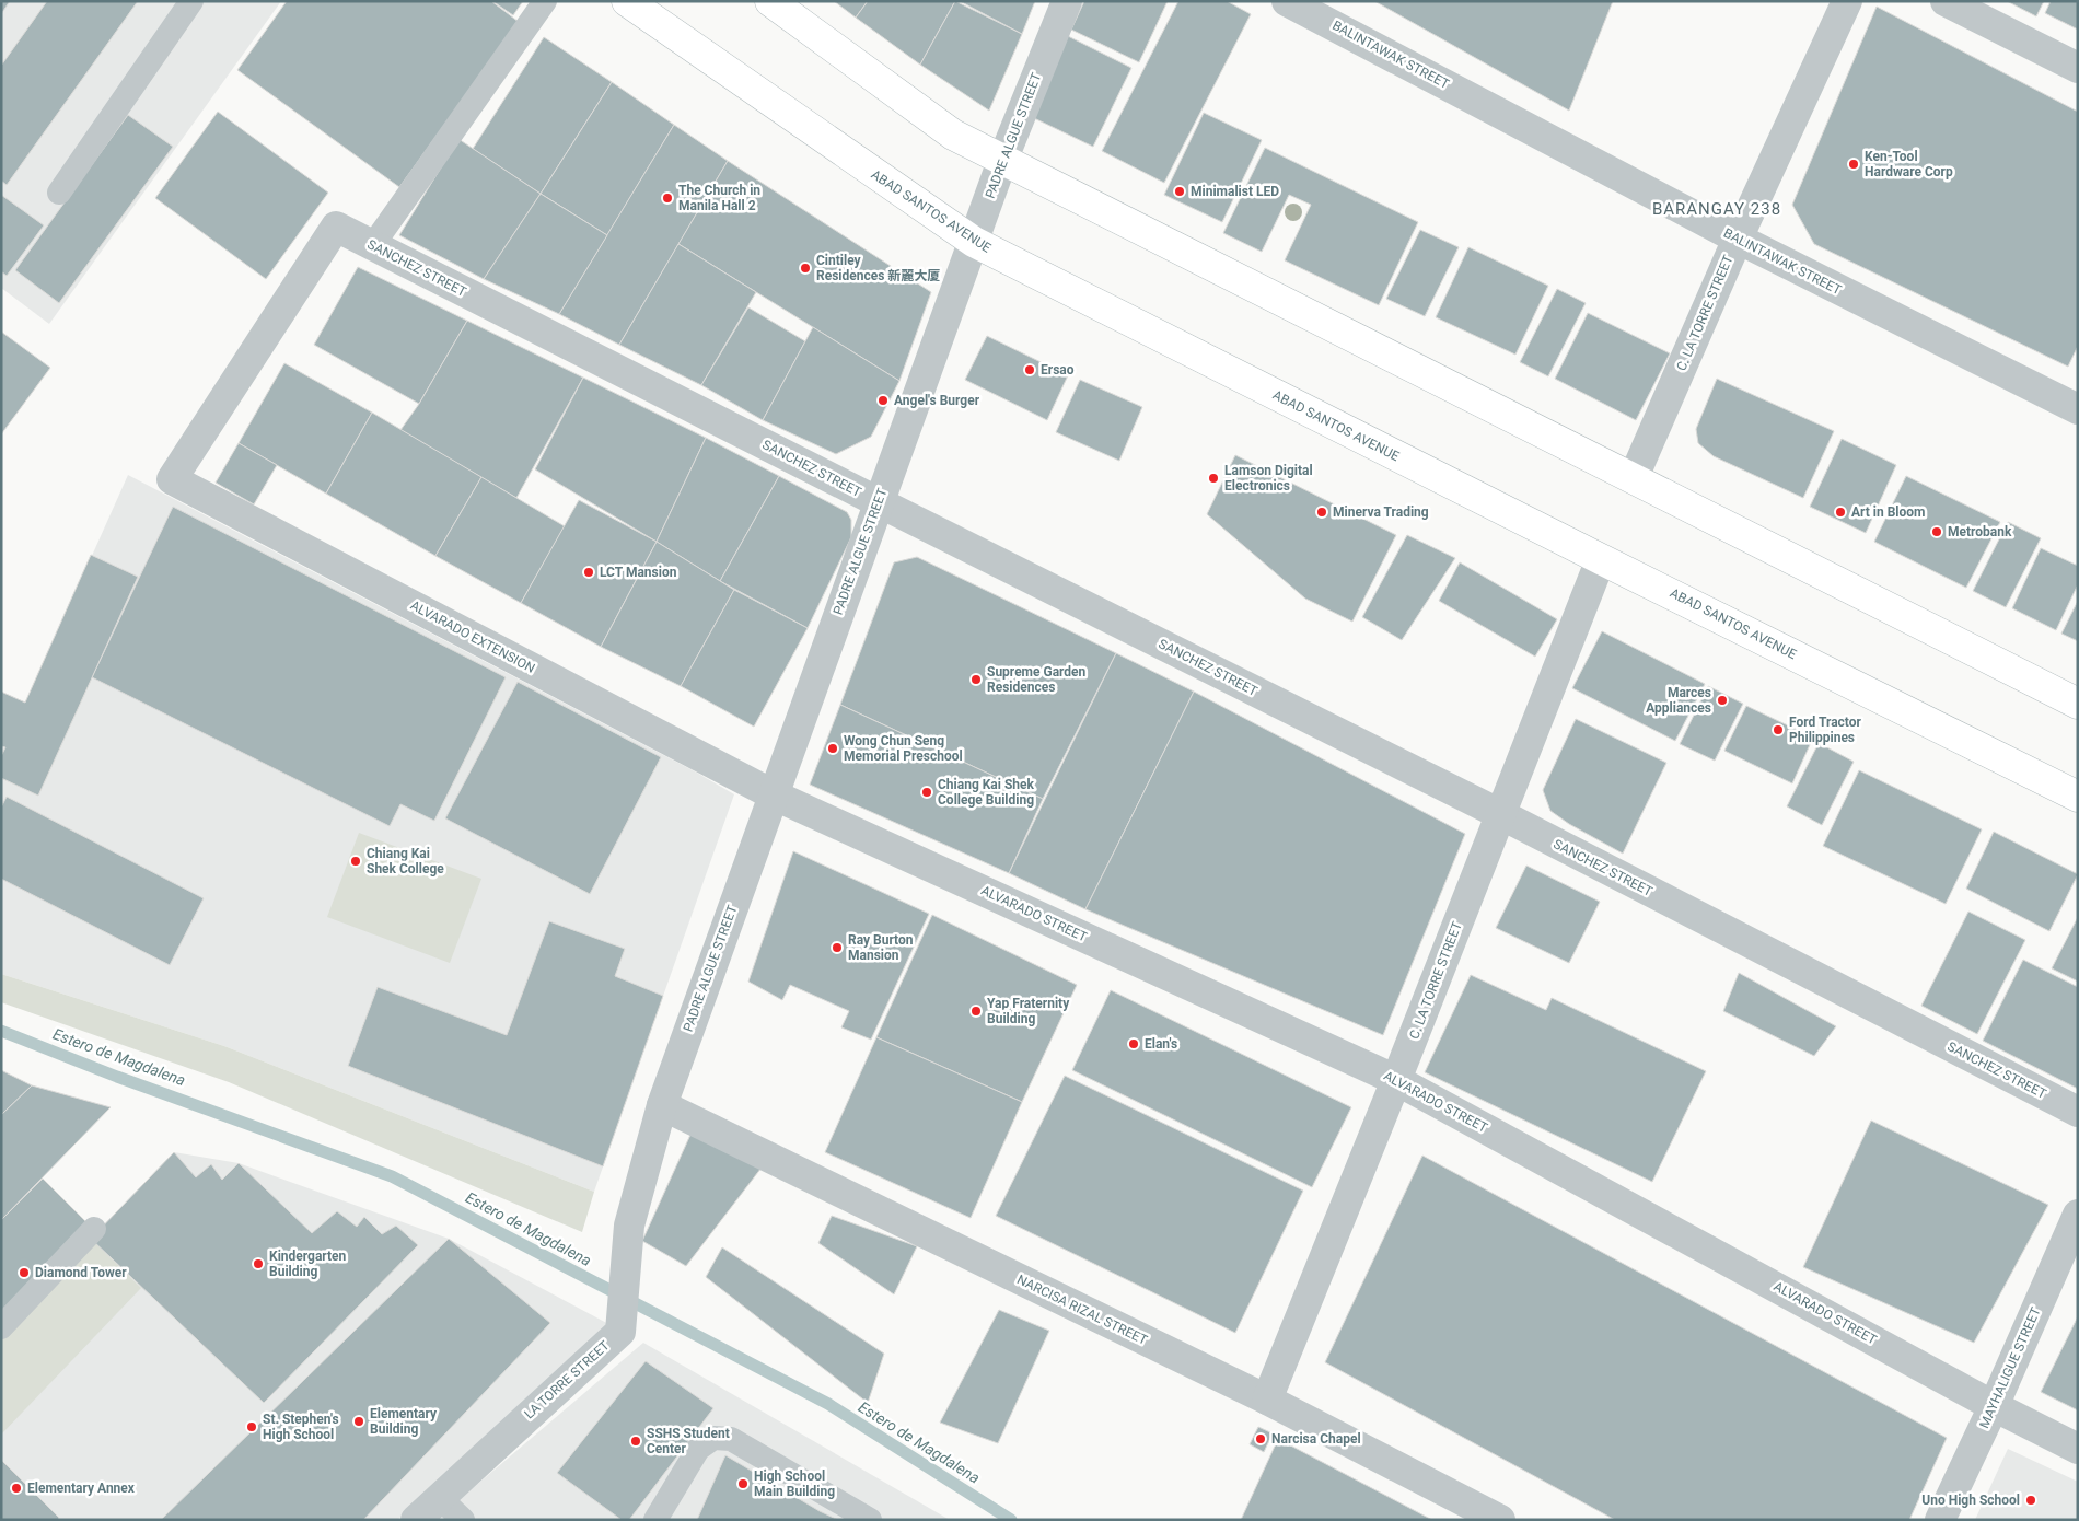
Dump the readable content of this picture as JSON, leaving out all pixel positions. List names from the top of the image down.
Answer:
{
  "streets": {
    "main road": ["ABAD SANTOS AVENUE"],
    "street": [
      "BALINTAWAK STREET",
      "PADRE ALGUE STREET",
      "SANCHEZ STREET",
      "C. LA TORRE STREET",
      "ALVARADO EXTENSION",
      "ALVARADO STREET",
      "NARCISA RIZAL STREET",
      "MAYHALIGUE STREET",
      "LA TORRE STREET"
    ]
  },
  "crossings": [
    ["BALINTAWAK STREET", "C. LA TORRE STREET"],
    ["PADRE ALGUE STREET", "ABAD SANTOS AVENUE"],
    ["PADRE ALGUE STREET", "SANCHEZ STREET"],
    ["PADRE ALGUE STREET", "ALVARADO EXTENSION"],
    ["PADRE ALGUE STREET", "ALVARADO STREET"],
    ["PADRE ALGUE STREET", "NARCISA RIZAL STREET"],
    ["PADRE ALGUE STREET", "LA TORRE STREET"],
    ["ABAD SANTOS AVENUE", "C. LA TORRE STREET"],
    ["SANCHEZ STREET", "C. LA TORRE STREET"],
    ["SANCHEZ STREET", "ALVARADO EXTENSION"],
    ["C. LA TORRE STREET", "ALVARADO STREET"],
    ["C. LA TORRE STREET", "NARCISA RIZAL STREET"],
    ["ALVARADO EXTENSION", "ALVARADO STREET"],
    ["ALVARADO STREET", "MAYHALIGUE STREET"],
    ["NARCISA RIZAL STREET", "LA TORRE STREET"]
  ],
  "districts": ["BARANGAY 238"],
  "water": ["Estero de Magdalena"],
  "places": [
    "Ken-Tool Hardware Corp",
    "Minimalist LED",
    "The Church in Manila Hall 2",
    "Cintiley Residences 新麗大厦",
    "Ersao",
    "Angel's Burger",
    "Lamson Digital Electronics",
    "Minerva Trading",
    "Art in Bloom",
    "Metrobank",
    "LCT Mansion",
    "Supreme Garden Residences",
    "Marces Appliances",
    "Ford Tractor Philippines",
    "Wong Chun Seng Memorial Preschool",
    "Chiang Kai Shek College Building",
    "Chiang Kai Shek College",
    "Ray Burton Mansion",
    "Yap Fraternity Building",
    "Elan's",
    "Kindergarten Building",
    "Diamond Tower",
    "Elementary Building",
    "St. Stephen's High School",
    "Narcisa Chapel",
    "SSHS Student Center",
    "High School Main Building",
    "Elementary Annex",
    "Uno High School"
  ]
}
